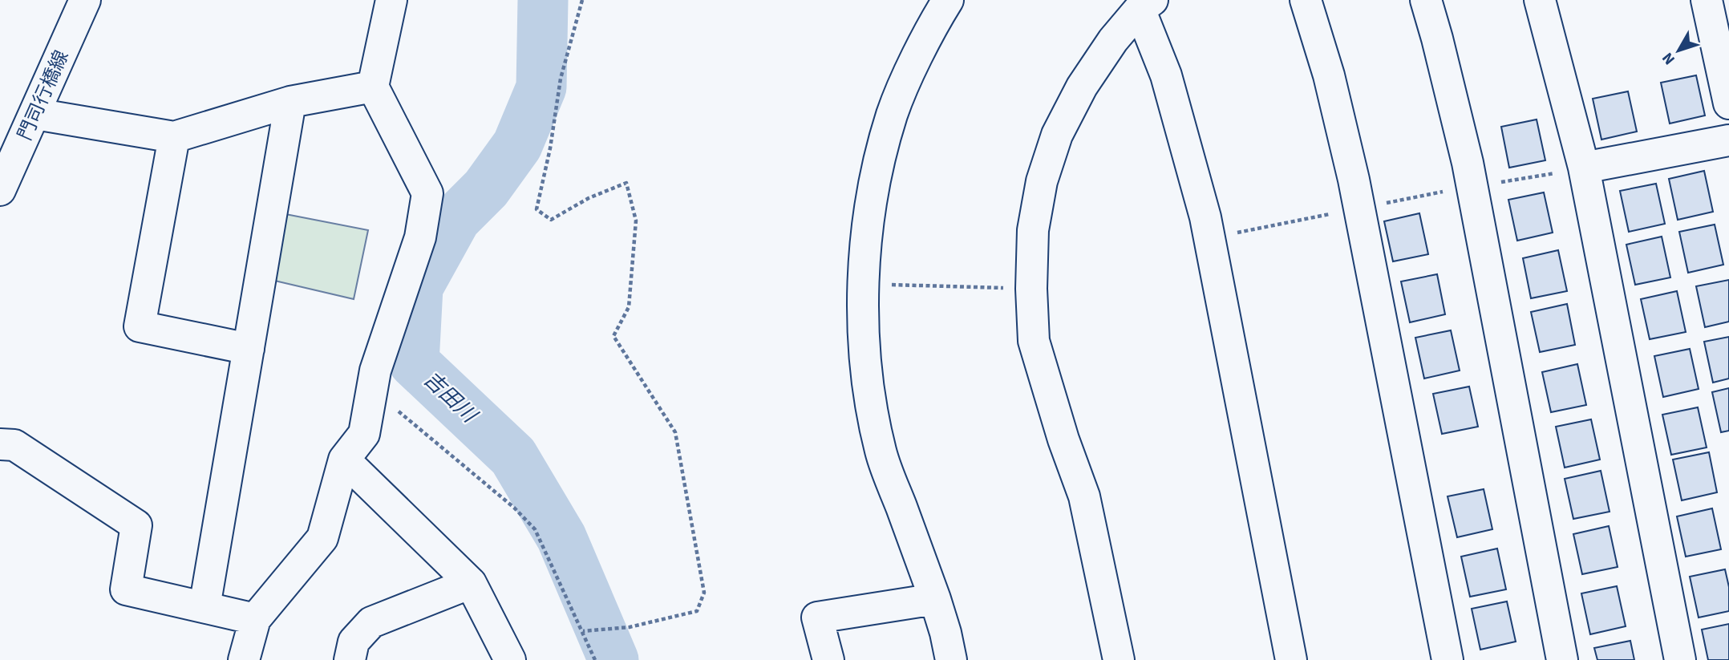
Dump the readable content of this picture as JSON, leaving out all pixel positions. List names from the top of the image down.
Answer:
{
  "streets": {
    "street": ["門司行橋線"]
  },
  "water": ["吉田川"],
  "north": "bottom left"
}
